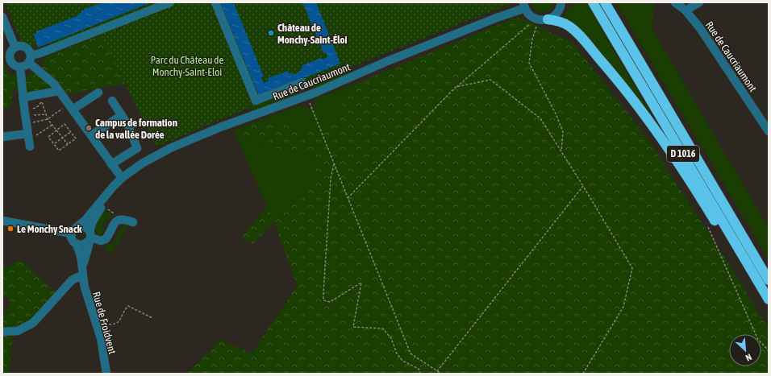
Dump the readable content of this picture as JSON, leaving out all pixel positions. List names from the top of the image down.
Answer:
{
  "streets": {
    "highway": ["D 1016"],
    "street": ["Rue de Caucriaumont", "Rue de Froidvent"]
  },
  "parks": ["Parc du Château de Monchy-Saint-Eloi"],
  "places": ["Château de Monchy-Saint-Éloi", "Campus de formation de la vallée Dorée", "Le Monchy Snack"],
  "north": "bottom right"
}
